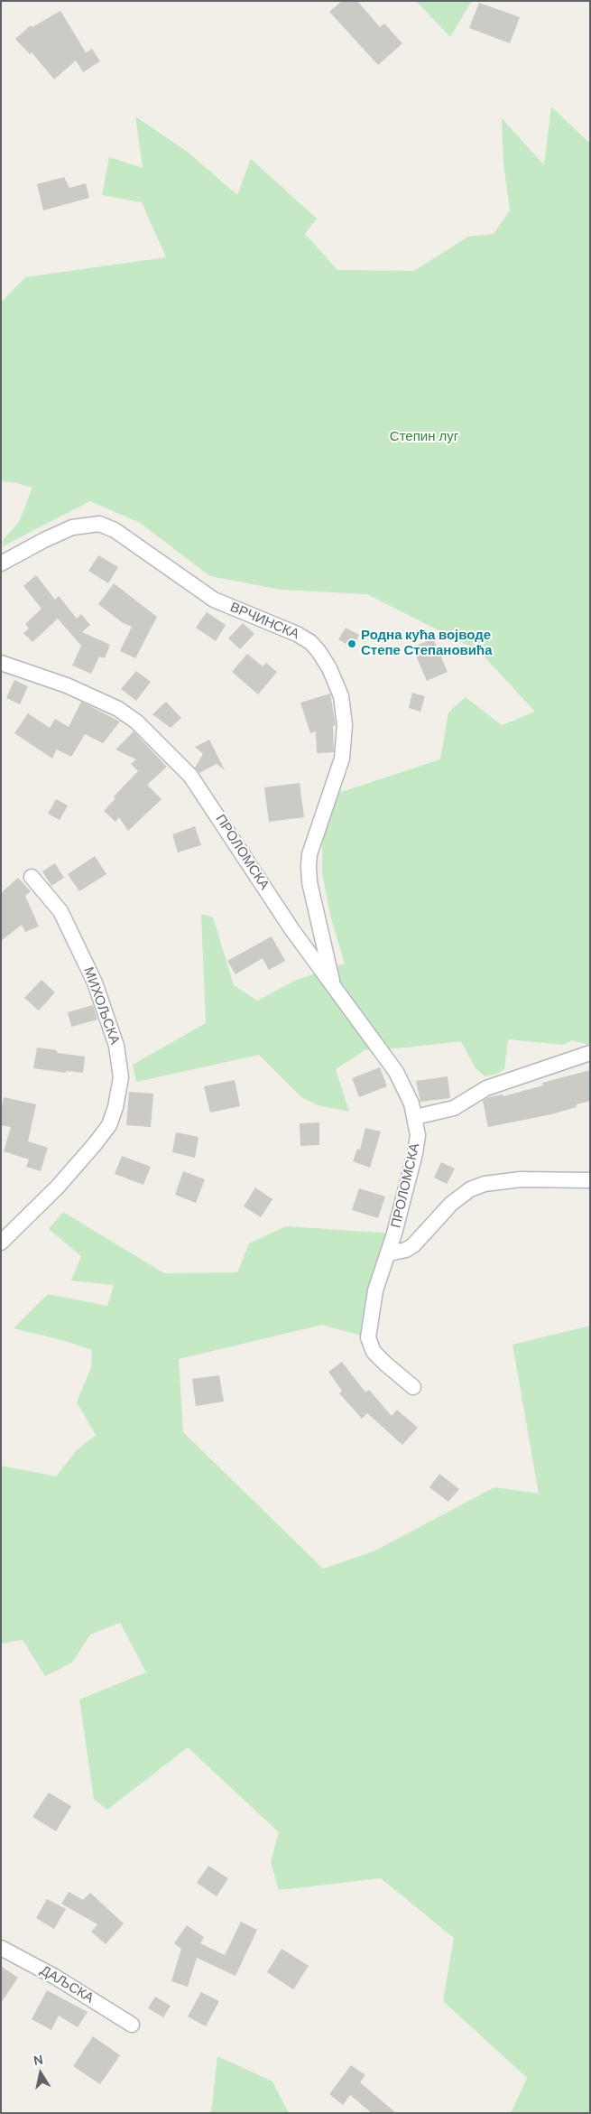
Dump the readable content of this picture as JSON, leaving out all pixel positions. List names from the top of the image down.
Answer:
{
  "streets": {
    "street": [
      "ВРЧИНСКА",
      "ПРОЛОМСКА",
      "МИХОЉСКА",
      "ДАЉСКА"
    ]
  },
  "crossings": [
    ["ВРЧИНСКА", "ПРОЛОМСКА"]
  ],
  "parks": ["Степин луг"],
  "places": ["Родна кућа војводе Степе Степановића"],
  "north": "top"
}
